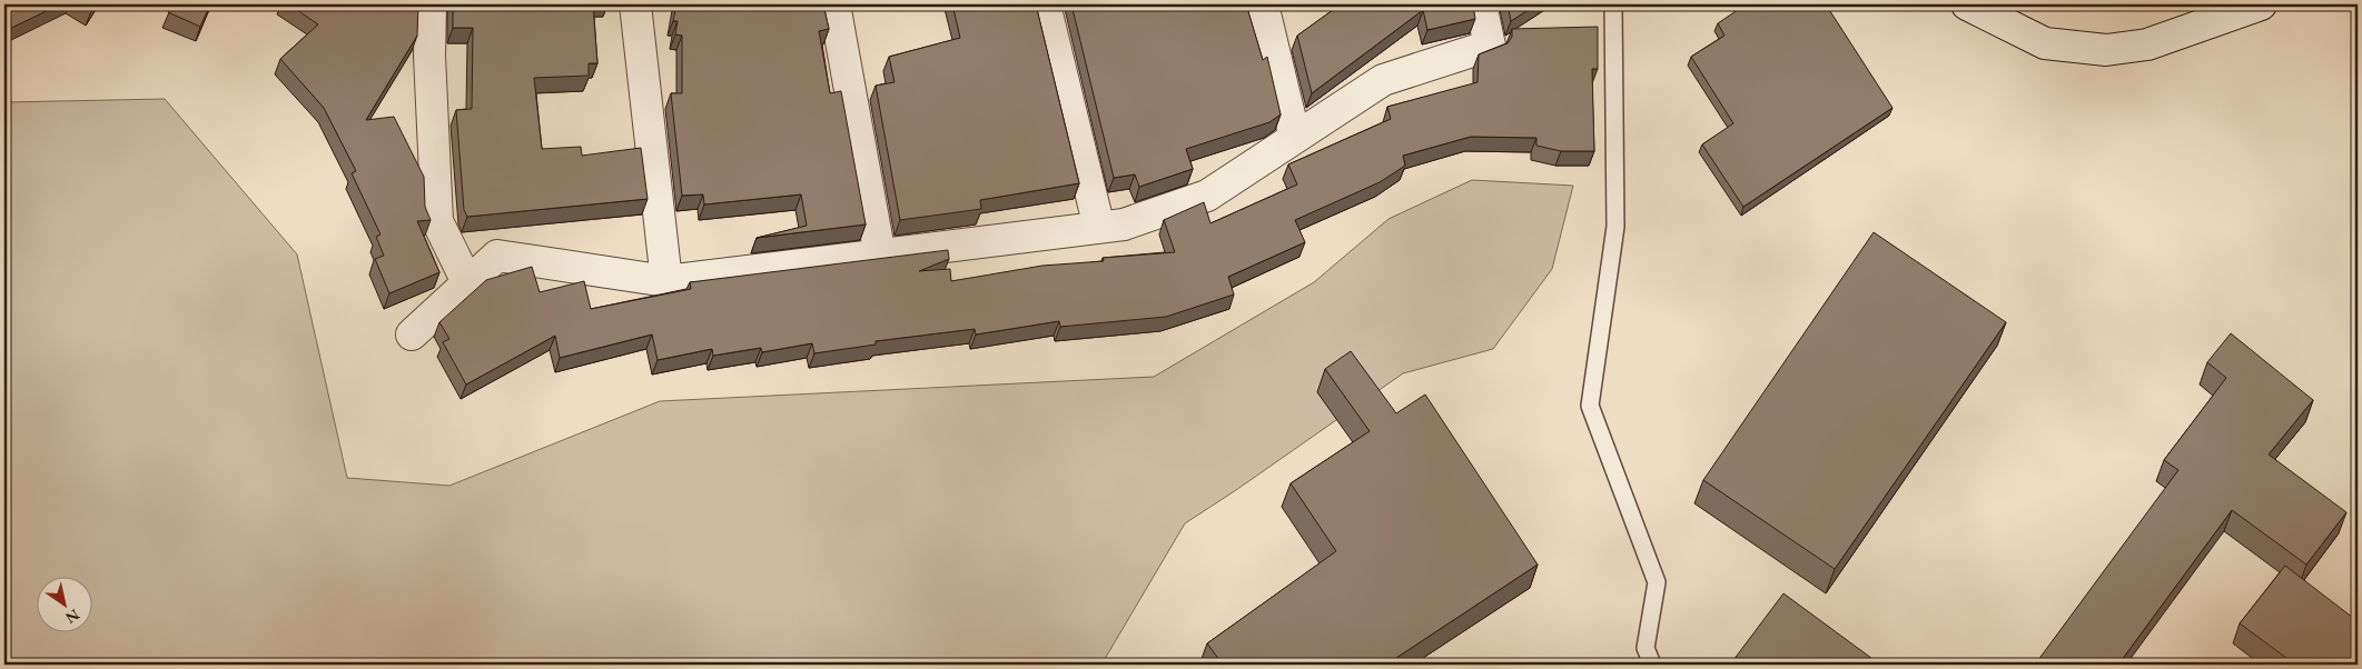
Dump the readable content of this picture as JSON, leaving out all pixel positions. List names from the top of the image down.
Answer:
{
  "north": "bottom right"
}
